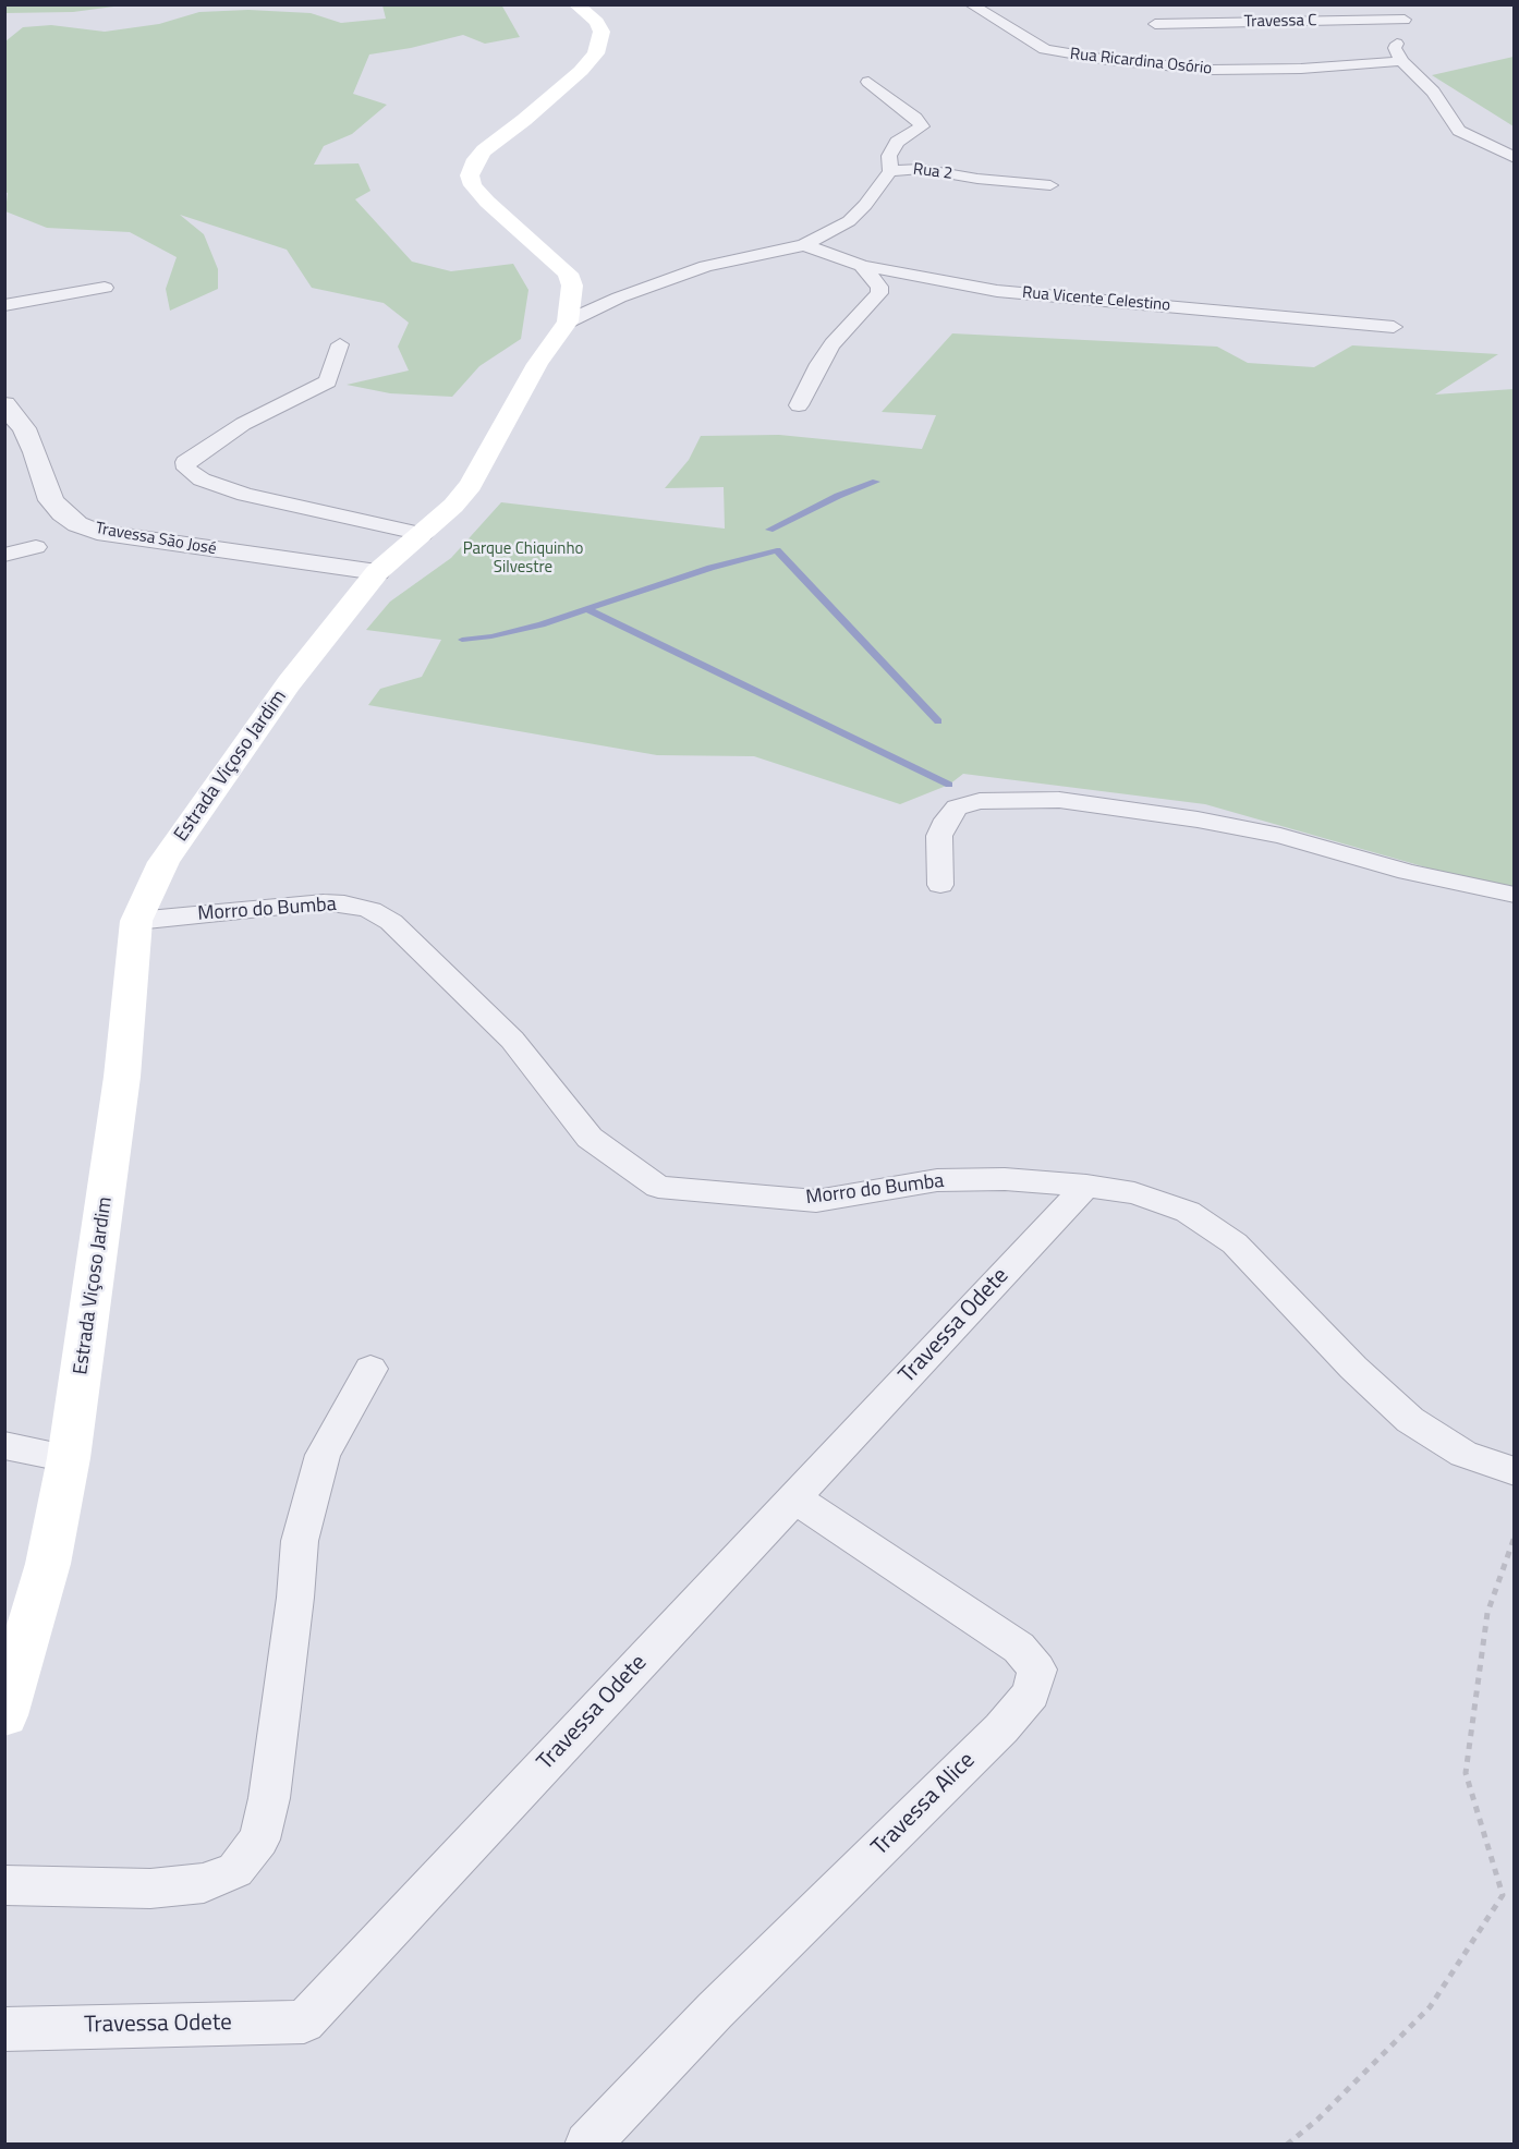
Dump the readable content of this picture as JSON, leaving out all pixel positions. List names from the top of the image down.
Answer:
{
  "streets": {
    "main road": ["Estrada Viçoso Jardim"],
    "street": [
      "Travessa C",
      "Rua Ricardina Osório",
      "Rua 2",
      "Rua Vicente Celestino",
      "Travessa São José",
      "Morro do Bumba",
      "Travessa Odete",
      "Travessa Alice"
    ]
  },
  "crossings": [
    ["Rua 2", "Rua Vicente Celestino"],
    ["Rua 2", "Estrada Viçoso Jardim"],
    ["Travessa São José", "Estrada Viçoso Jardim"],
    ["Estrada Viçoso Jardim", "Morro do Bumba"],
    ["Morro do Bumba", "Travessa Odete"],
    ["Travessa Odete", "Travessa Alice"]
  ],
  "parks": ["Parque Chiquinho Silvestre"]
}
